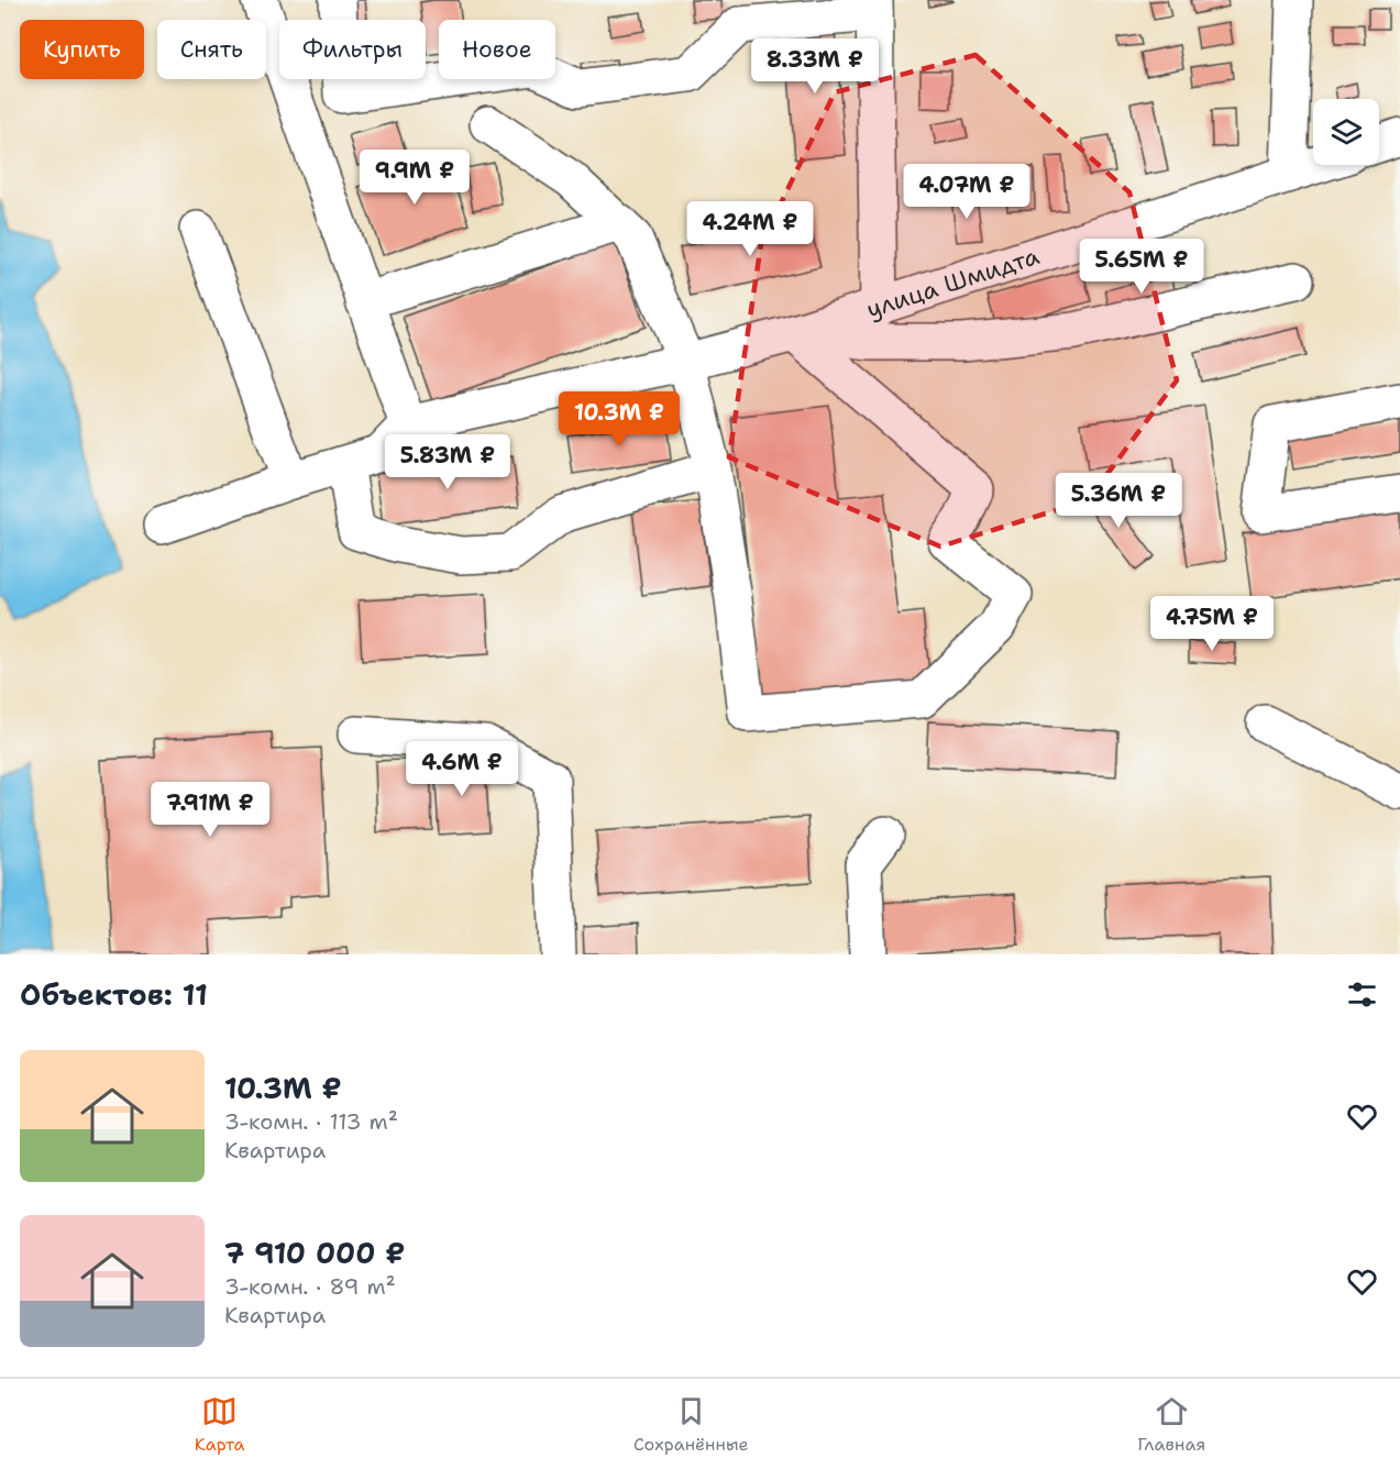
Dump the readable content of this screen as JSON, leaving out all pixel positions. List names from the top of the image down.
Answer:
{
  "streets": {
    "street": ["улица Шмидта"]
  },
  "page": {
    "chip": [
      "Купить",
      "Снять",
      "Фильтры",
      "Новое"
    ],
    "price": [
      "8.33M ₽",
      "9.9M ₽",
      "4.07M ₽",
      "4.24M ₽",
      "5.65M ₽",
      "10.3M ₽",
      "5.83M ₽",
      "5.36M ₽",
      "4.75M ₽",
      "4.6M ₽",
      "7.91M ₽"
    ],
    "heading": "Объектов: 11",
    "list": [
      {
        "name": "10.3M ₽",
        "note": "3-комн. · 113 m² · Квартира"
      },
      {
        "name": "7 910 000 ₽",
        "note": "3-комн. · 89 m² · Квартира"
      }
    ],
    "tabs": ["Карта", "Сохранённые", "Главная"]
  }
}
